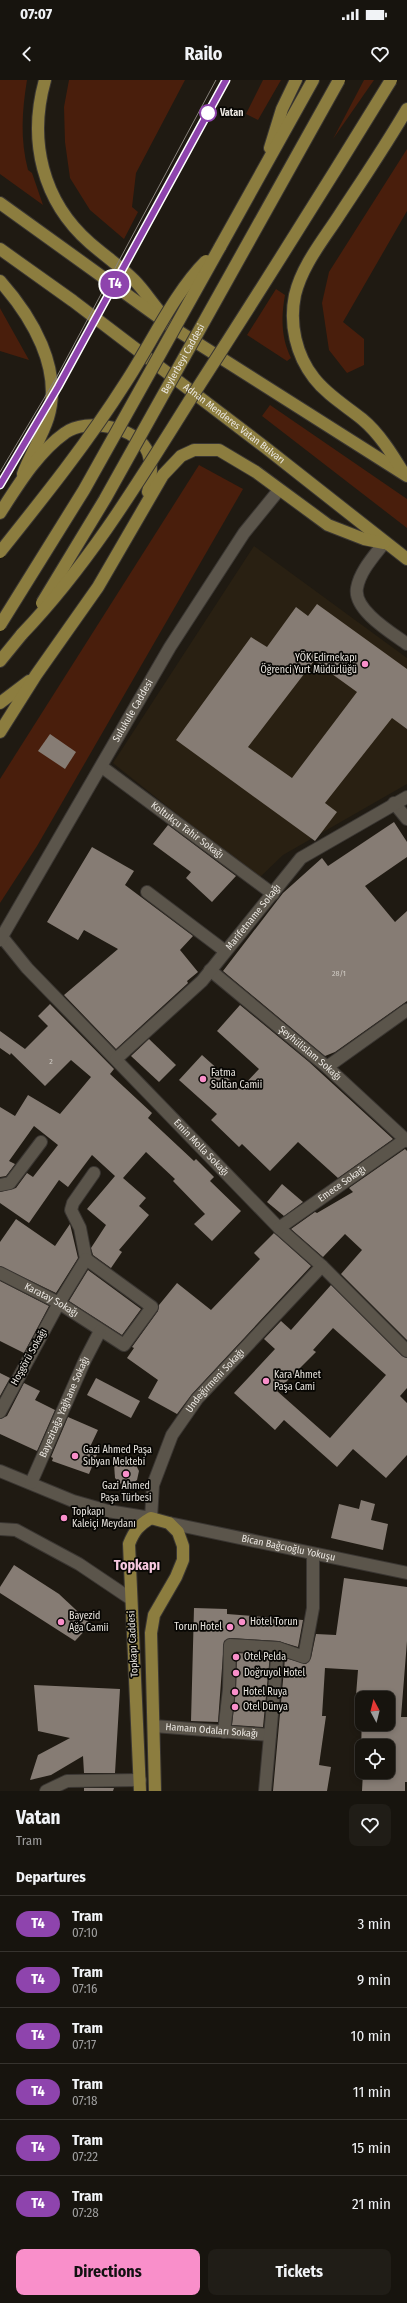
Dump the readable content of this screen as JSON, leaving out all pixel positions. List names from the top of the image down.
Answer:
{
  "streets": {
    "main road": ["Beylerbeyi Caddesi", "Adnan Menderes Vatan Bulvarı", "Topkapı Caddesi"],
    "street": [
      "Sulukule Caddesi",
      "Koltukçu Tahir Sokağı",
      "Marifetname Sokağı",
      "Şeyhülislam Sokağı",
      "Emin Molla Sokağı",
      "Emece Sokağı",
      "Karatay Sokağı",
      "Hoşgörü Sokağı",
      "Undeğirmeni Sokağı",
      "Bayezitağa Yağhane Sokağı",
      "Bican Bağcıoğlu Yokuşu",
      "Hamam Odaları Sokağı"
    ]
  },
  "crossings": [
    ["Sulukule Caddesi", "Koltukçu Tahir Sokağı"],
    ["Sulukule Caddesi", "Emin Molla Sokağı"],
    ["Koltukçu Tahir Sokağı", "Marifetname Sokağı"],
    ["Marifetname Sokağı", "Şeyhülislam Sokağı"],
    ["Marifetname Sokağı", "Emin Molla Sokağı"],
    ["Şeyhülislam Sokağı", "Emece Sokağı"],
    ["Emin Molla Sokağı", "Emece Sokağı"],
    ["Emin Molla Sokağı", "Undeğirmeni Sokağı"],
    ["Karatay Sokağı", "Hoşgörü Sokağı"],
    ["Karatay Sokağı", "Bayezitağa Yağhane Sokağı"],
    ["Bican Bağcıoğlu Yokuşu", "Topkapı Caddesi"],
    ["Topkapı Caddesi", "Hamam Odaları Sokağı"]
  ],
  "districts": ["Topkapı"],
  "places": [
    "Vatan",
    "YÖK Edirnekapı Öğrenci Yurt Müdürlüğü",
    "Fatma Sultan Camii",
    "Kara Ahmet Paşa Cami",
    "Gazi Ahmed Paşa Sıbyan Mektebi",
    "Gazi Ahmed Paşa Türbesi",
    "Topkapı Kaleiçi Meydanı",
    "Bayezid Ağa Camii",
    "Hotel Torun",
    "Torun Hotel",
    "Otel Pelda",
    "Doğruyol Hotel",
    "Hotel Ruya",
    "Otel Dünya"
  ],
  "lines": ["tram line T4"],
  "house_numbers": ["28/1", "2"],
  "north": "top",
  "page": {
    "status": "07:07",
    "header": "Railo",
    "on_map": "T4",
    "heading": [
      ["Vatan", "Tram"],
      "Departures"
    ],
    "list": [
      {
        "mark": "T4",
        "name": "Tram",
        "note": "07:10",
        "value": "3 min"
      },
      {
        "mark": "T4",
        "name": "Tram",
        "note": "07:16",
        "value": "9 min"
      },
      {
        "mark": "T4",
        "name": "Tram",
        "note": "07:17",
        "value": "10 min"
      },
      {
        "mark": "T4",
        "name": "Tram",
        "note": "07:18",
        "value": "11 min"
      },
      {
        "mark": "T4",
        "name": "Tram",
        "note": "07:22",
        "value": "15 min"
      },
      {
        "mark": "T4",
        "name": "Tram",
        "note": "07:28",
        "value": "21 min"
      }
    ],
    "buttons": ["Directions", "Tickets"]
  }
}
